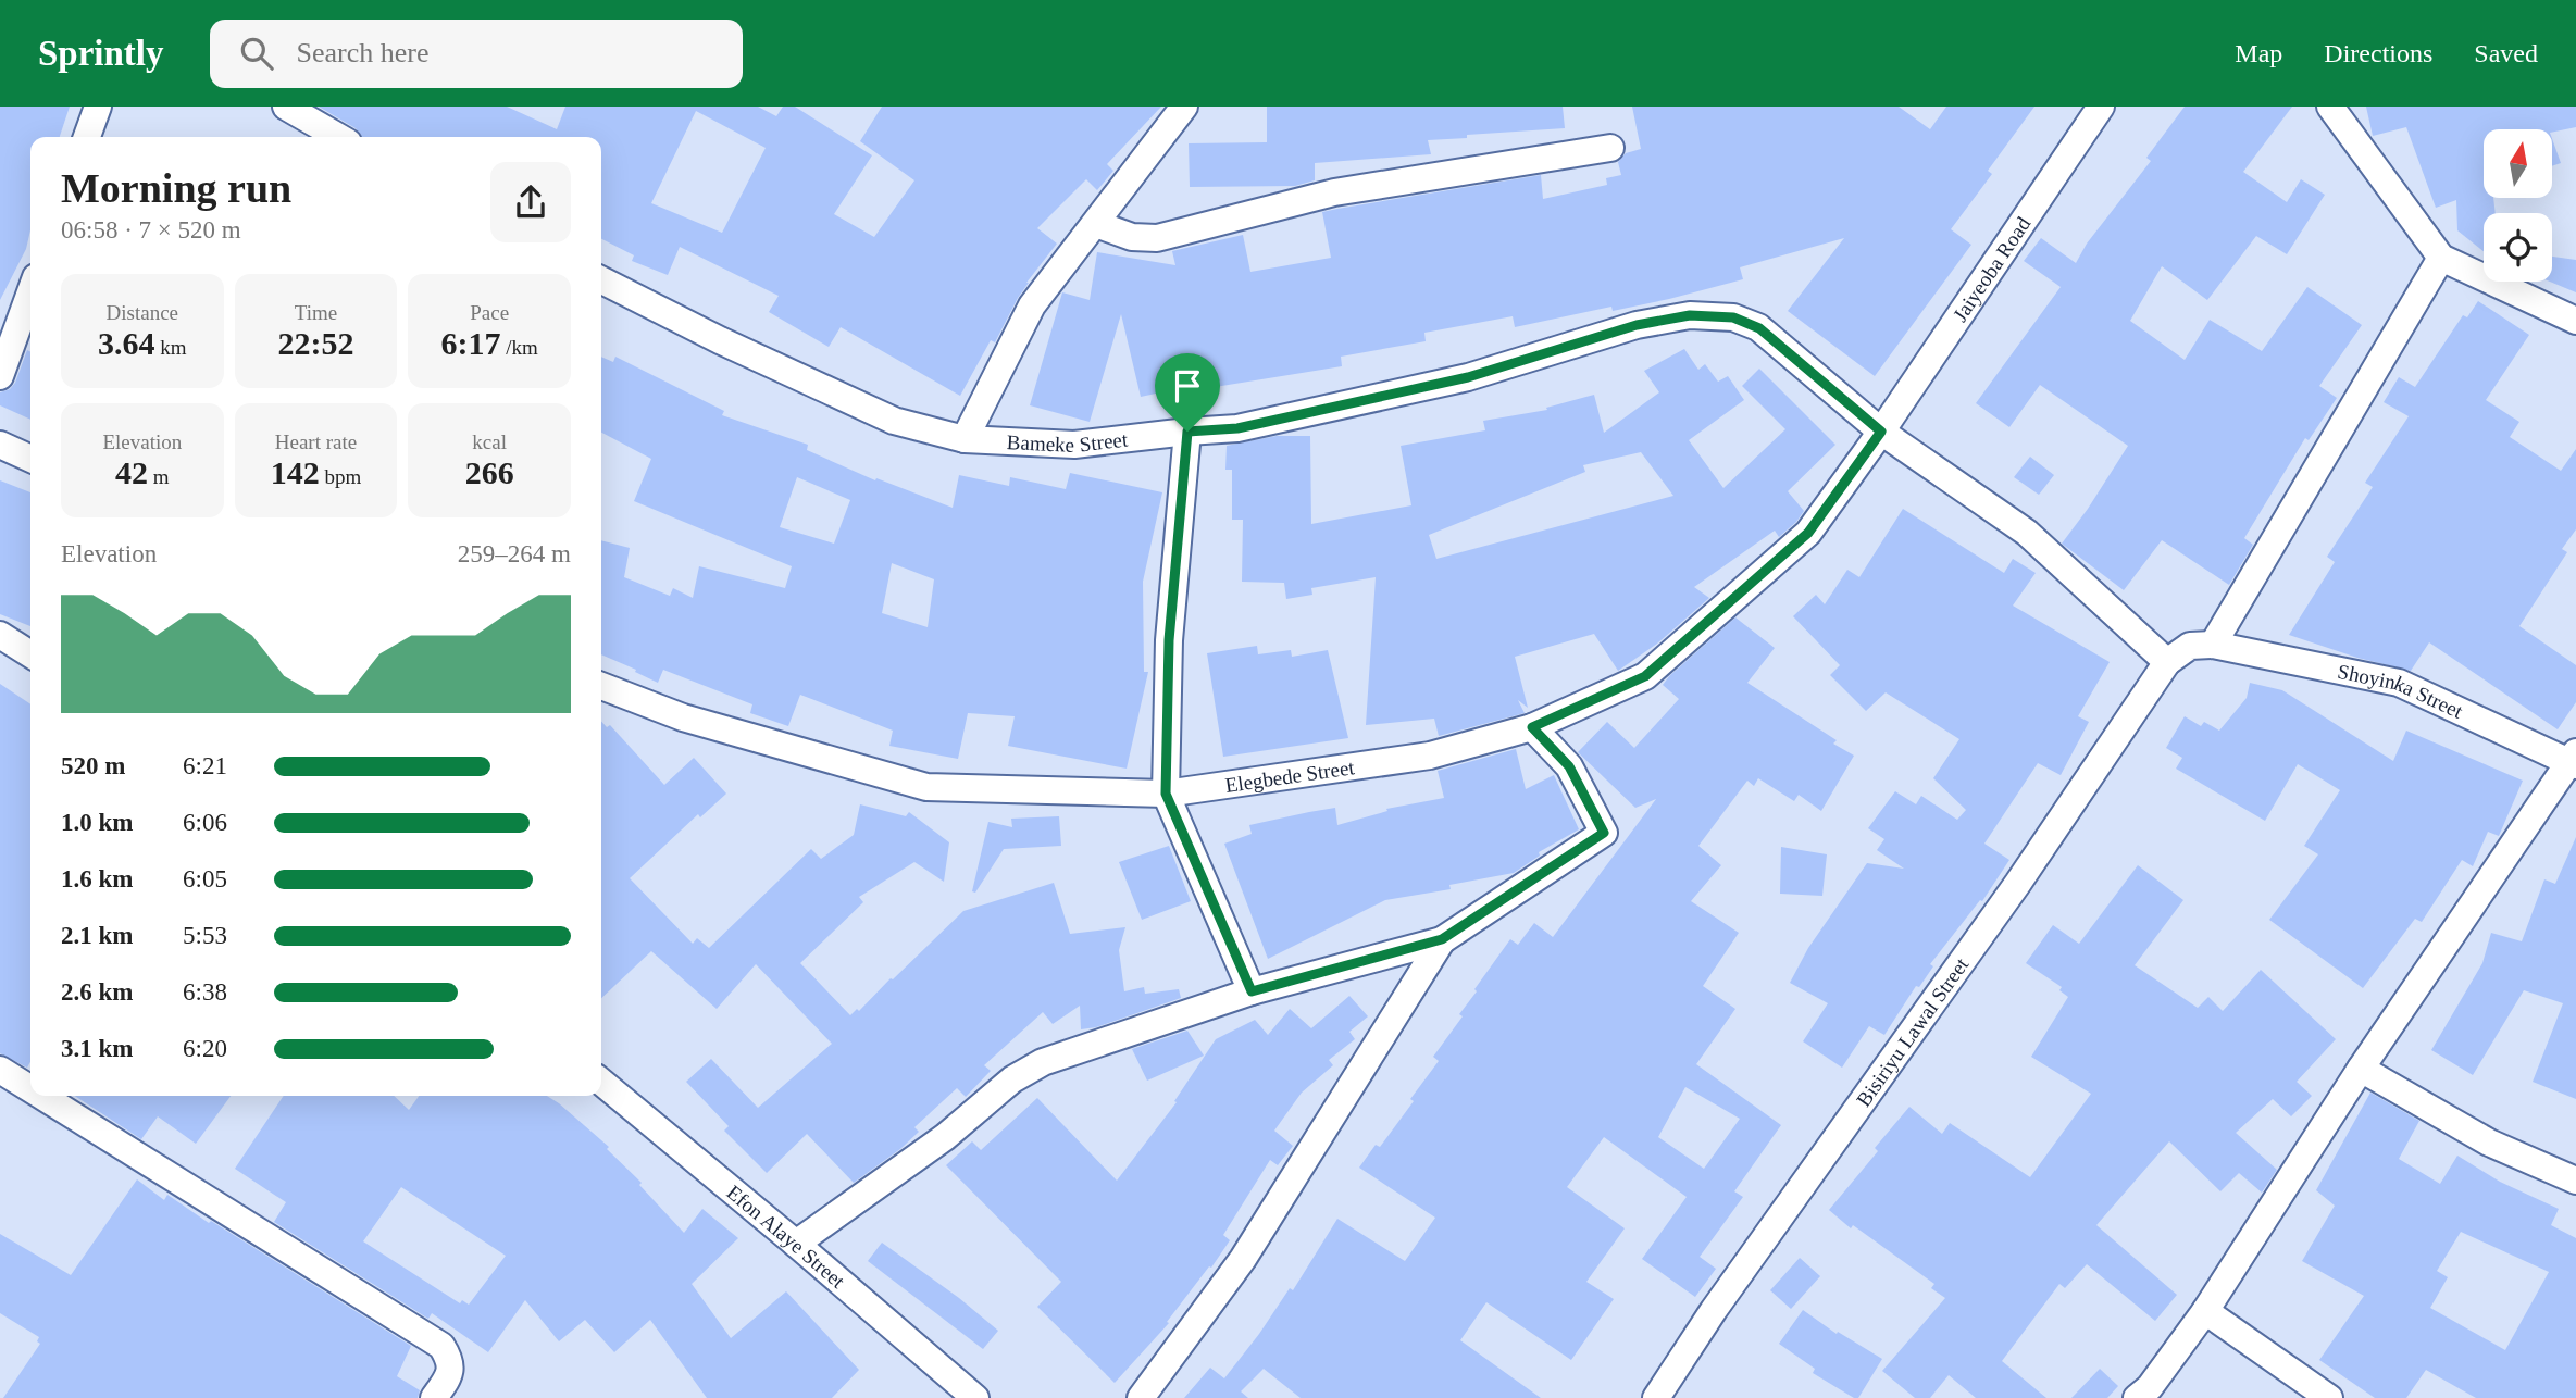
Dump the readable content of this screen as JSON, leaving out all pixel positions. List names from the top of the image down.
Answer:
{
  "streets": {
    "street": [
      "Jaiyeoba Road",
      "Bameke Street",
      "Shoyinka Street",
      "Elegbede Street",
      "Bisiriyu Lawal Street",
      "Efon Alaye Street"
    ]
  },
  "crossings": [
    ["Jaiyeoba Road", "Bameke Street"],
    ["Jaiyeoba Road", "Elegbede Street"],
    ["Bameke Street", "Elegbede Street"],
    ["Bameke Street", "Bisiriyu Lawal Street"]
  ],
  "north": "top",
  "page": {
    "header": "Sprintly",
    "search": "Search here",
    "nav": ["Map", "Directions", "Saved"],
    "heading": ["Morning run", "06:58 · 7 × 520 m"],
    "stats": [
      ["Distance", "3.64 km"],
      ["Time", "22:52"],
      ["Pace", "6:17 /km"],
      ["Elevation", "42 m"],
      ["Heart rate", "142 bpm"],
      ["kcal", "266"]
    ],
    "chart": ["Elevation", "259–264 m"],
    "list": [
      {
        "name": "520 m",
        "note": "6:21"
      },
      {
        "name": "1.0 km",
        "note": "6:06"
      },
      {
        "name": "1.6 km",
        "note": "6:05"
      },
      {
        "name": "2.1 km",
        "note": "5:53"
      },
      {
        "name": "2.6 km",
        "note": "6:38"
      },
      {
        "name": "3.1 km",
        "note": "6:20"
      }
    ]
  }
}
